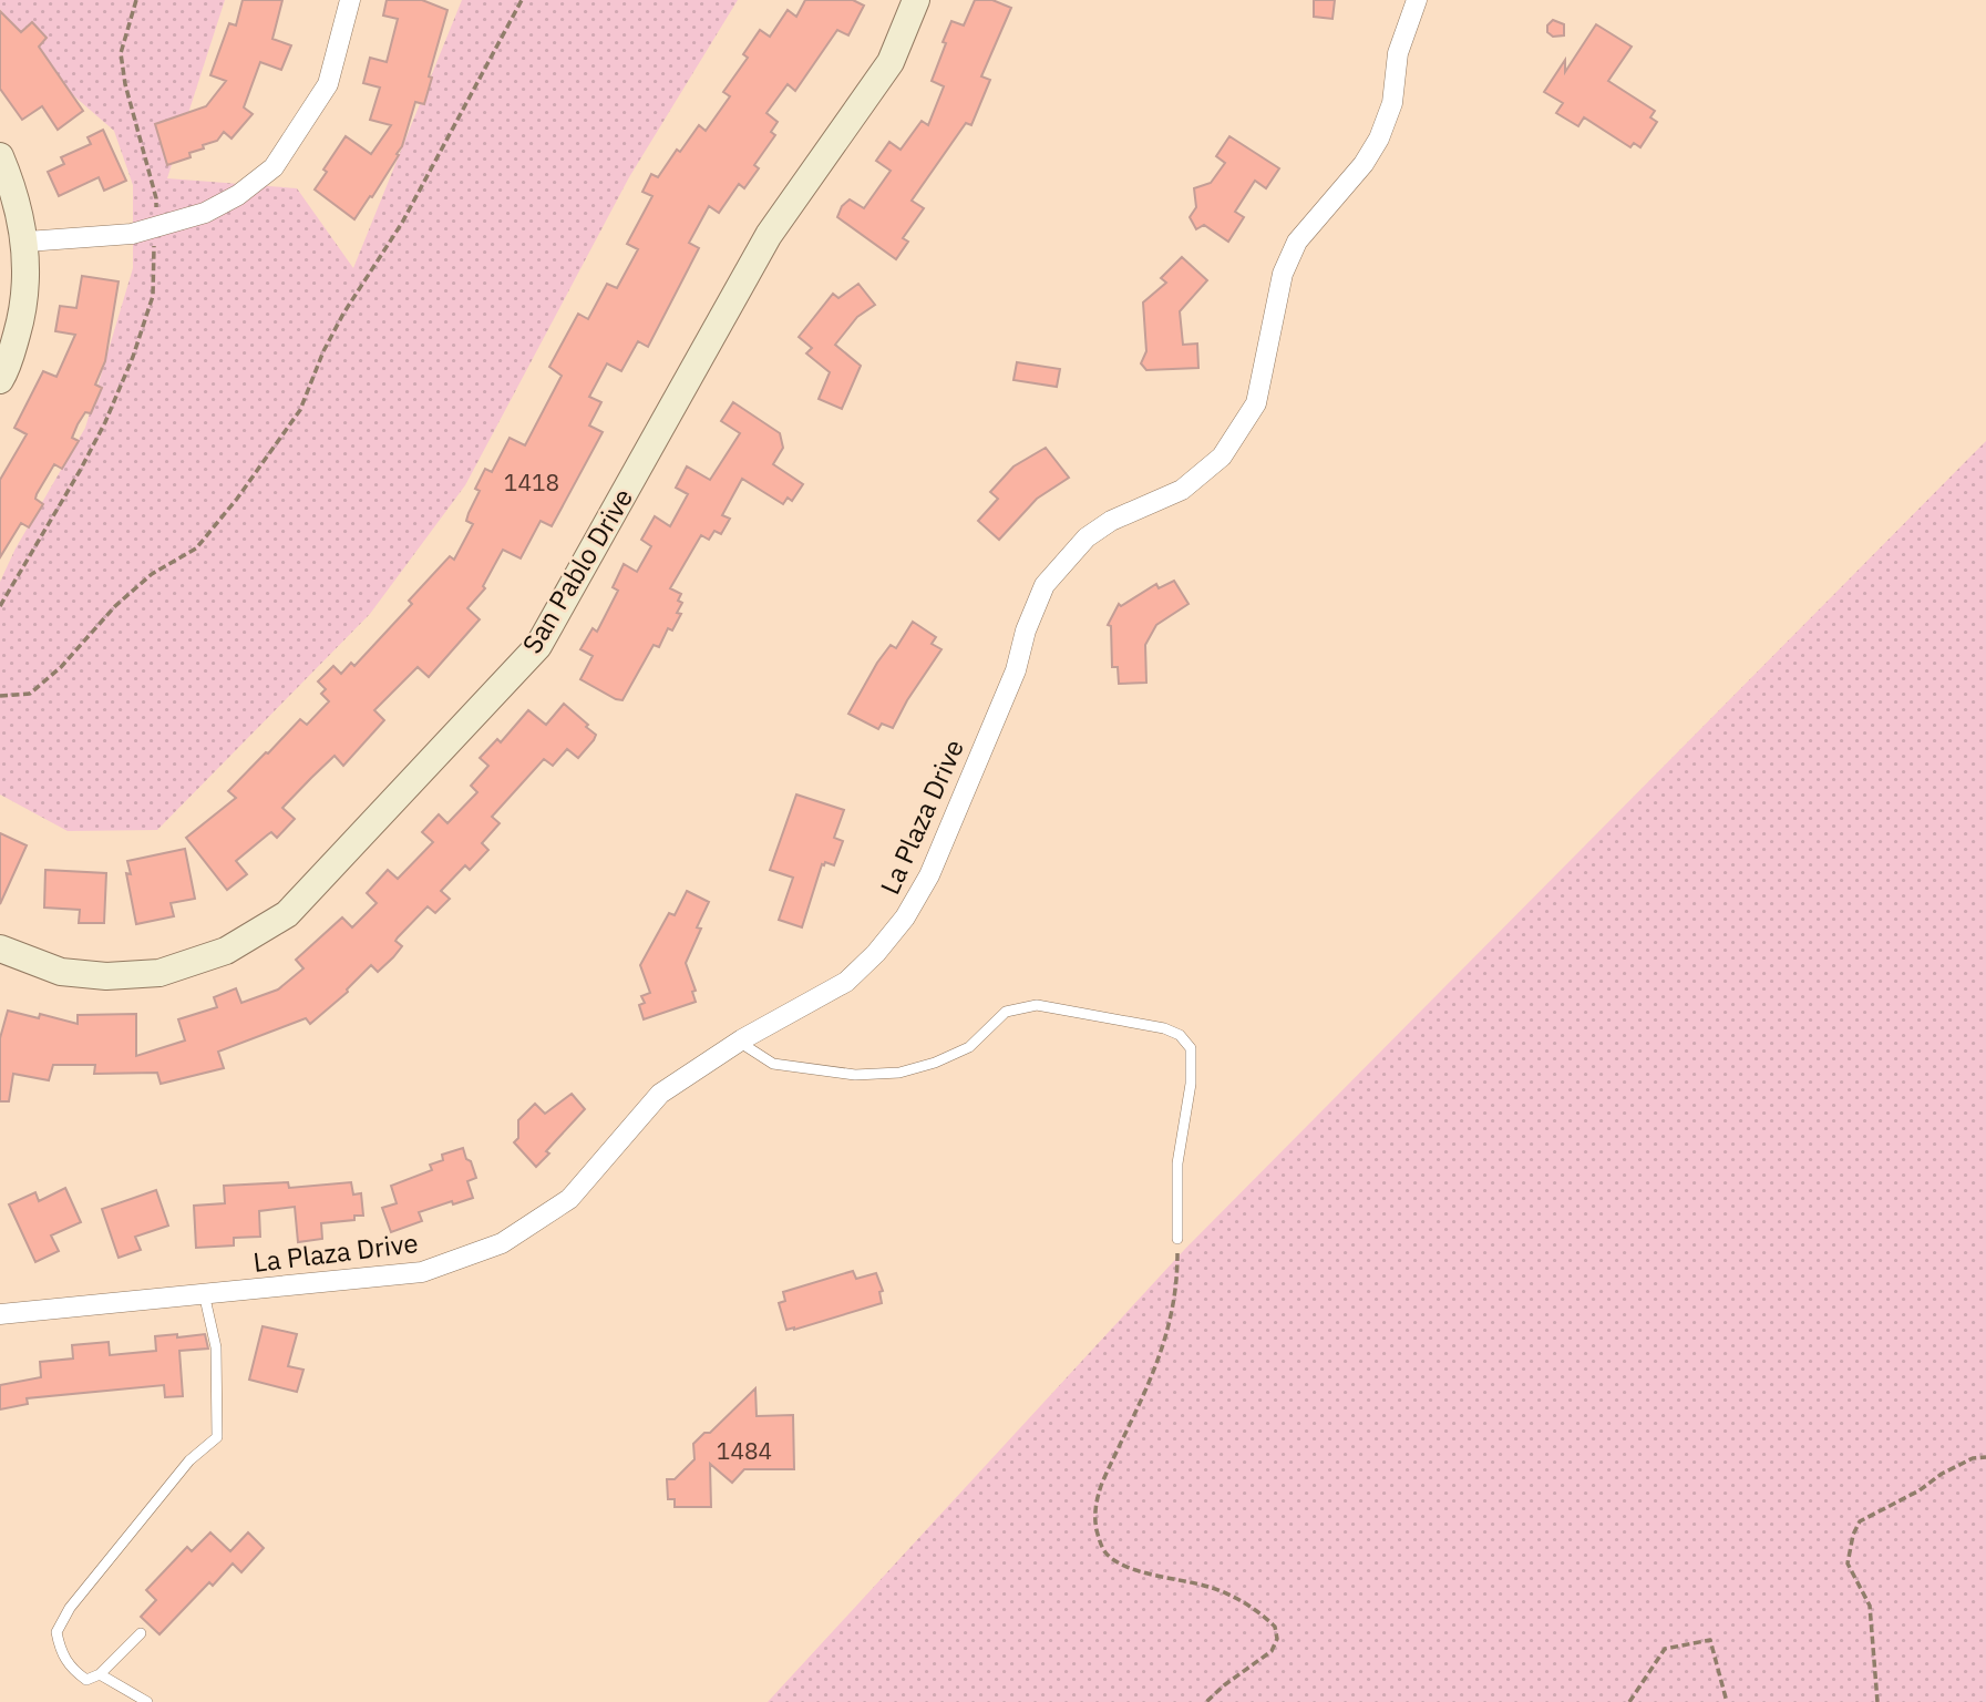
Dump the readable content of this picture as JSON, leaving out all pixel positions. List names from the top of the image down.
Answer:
{
  "streets": {
    "street": ["San Pablo Drive", "La Plaza Drive"]
  },
  "house_numbers": ["1418", "1484"]
}
